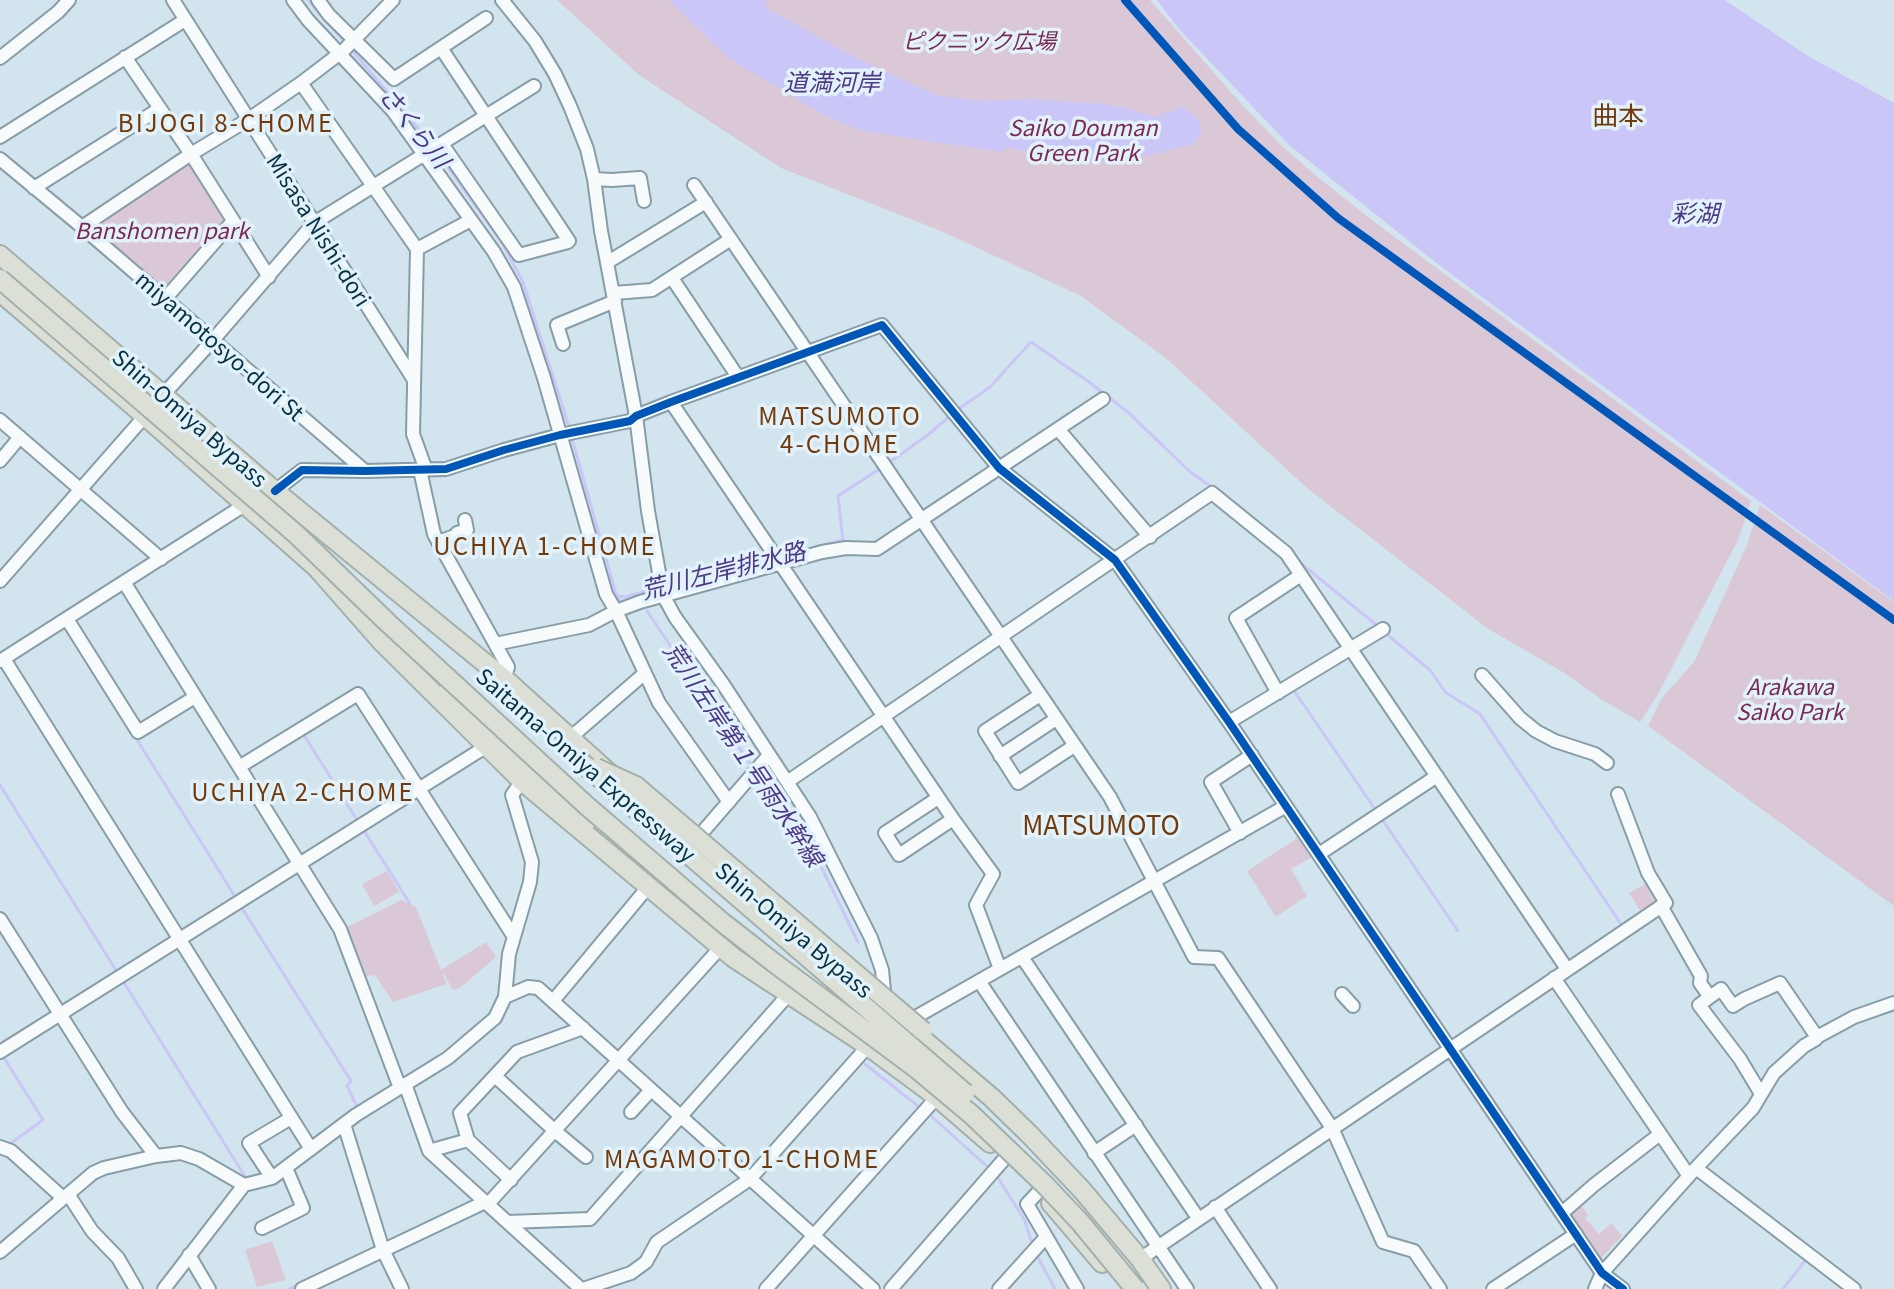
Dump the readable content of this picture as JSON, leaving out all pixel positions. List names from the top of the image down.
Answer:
{
  "streets": {
    "highway": ["Shin-Omiya Bypass", "Saitama-Omiya Expressway"],
    "street": ["Misasa Nishi-dori", "miyamotosyo-dori St"]
  },
  "districts": [
    "曲本",
    "BIJOGI 8-CHOME",
    "MATSUMOTO 4-CHOME",
    "UCHIYA 1-CHOME",
    "UCHIYA 2-CHOME",
    "MATSUMOTO",
    "MAGAMOTO 1-CHOME"
  ],
  "water": [
    "道満河岸",
    "さくら川",
    "彩湖",
    "荒川左岸排水路",
    "荒川左岸第１号雨水幹線"
  ],
  "parks": [
    "ピクニック広場",
    "Saiko Douman Green Park",
    "Banshomen park",
    "Arakawa Saiko Park"
  ]
}
